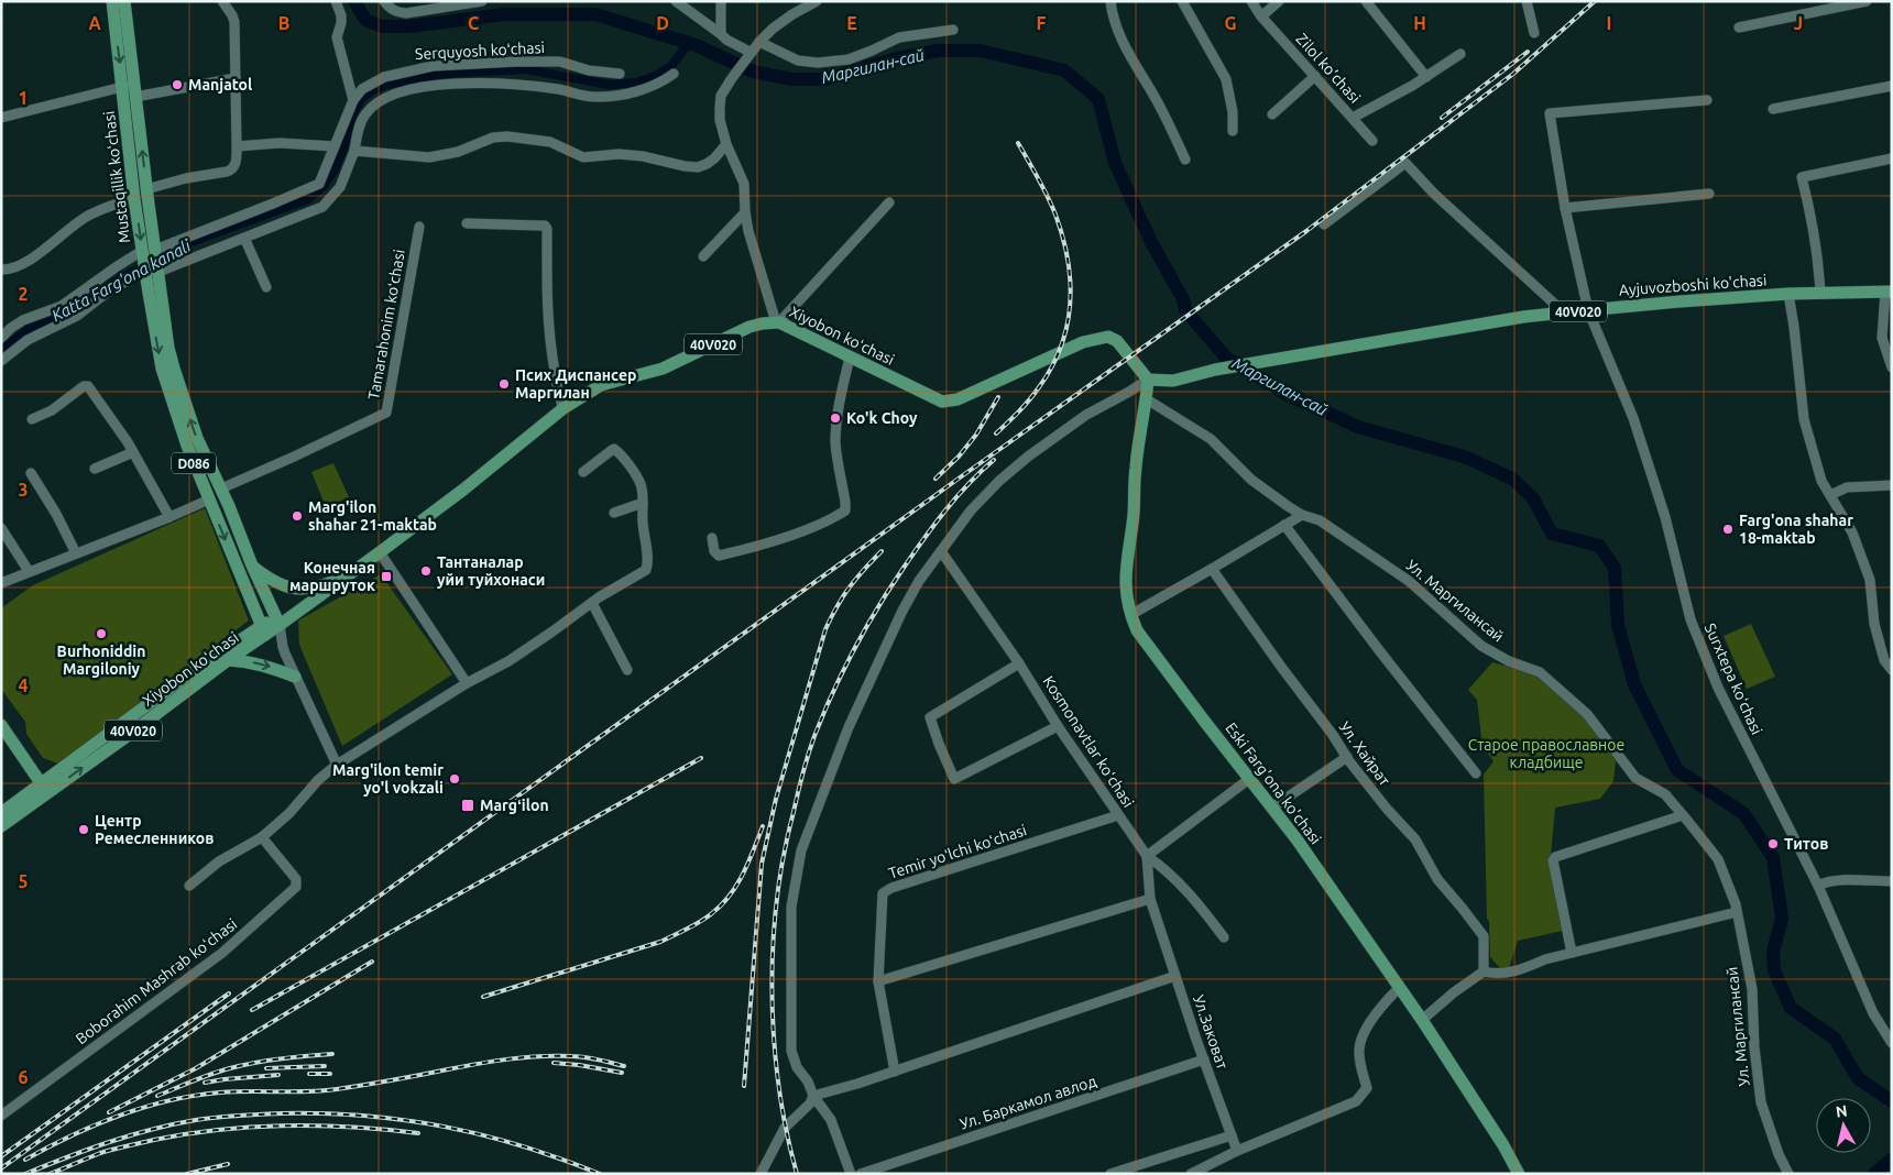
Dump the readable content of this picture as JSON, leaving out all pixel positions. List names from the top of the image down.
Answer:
{
  "streets": {
    "main road": [
      "Mustaqillik koʻchasi",
      "Ayjuvozboshi ko'chasi",
      "40V020",
      "Xiyobon koʻchasi",
      "D086",
      "Eski Farg'ona ko'chasi"
    ],
    "street": [
      "Serquyosh koʻchasi",
      "Zilol ko‘chasi",
      "Tamarahonim koʻchasi",
      "Ул. Маргилансай",
      "Surxtepa koʻchasi",
      "Kosmonavtlar koʻchasi",
      "Ул. Хайрат",
      "Temir yoʻlchi koʻchasi",
      "Boborahim Mashrab koʻchasi",
      "Ул.Заковат",
      "Ул. Баркамол авлод"
    ]
  },
  "crossings": [
    ["Serquyosh koʻchasi", "Mustaqillik koʻchasi"],
    ["Mustaqillik koʻchasi", "40V020"],
    ["Mustaqillik koʻchasi", "Tamarahonim koʻchasi"],
    ["Mustaqillik koʻchasi", "Xiyobon koʻchasi"],
    ["Ayjuvozboshi ko'chasi", "Xiyobon koʻchasi"],
    ["Ayjuvozboshi ko'chasi", "Surxtepa koʻchasi"],
    ["Ayjuvozboshi ko'chasi", "Eski Farg'ona ko'chasi"],
    ["40V020", "Xiyobon koʻchasi"],
    ["Xiyobon koʻchasi", "Eski Farg'ona ko'chasi"],
    ["Ул. Маргилансай", "Eski Farg'ona ko'chasi"],
    ["Kosmonavtlar koʻchasi", "Temir yoʻlchi koʻchasi"],
    ["Kosmonavtlar koʻchasi", "Ул.Заковат"],
    ["Ул.Заковат", "Ул. Баркамол авлод"]
  ],
  "water": ["Маргилан-сай", "Katta Farg'ona kanali"],
  "parks": ["Старое православное кладбище"],
  "places": {
    "other": [
      "Manjatol",
      "Псих Диспансер Маргилан",
      "Ko'k Choy",
      "Marg'ilon shahar 21-maktab",
      "Farg'ona shahar 18-maktab",
      "Тантаналар уйи туйхонаси",
      "Burhoniddin Margiloniy",
      "Marg'ilon temir yo'l vokzali",
      "Центр Ремесленников",
      "Титов"
    ],
    "transit": ["Конечная маршруток", "Margʻilon"]
  },
  "north": "top",
  "grid": {
    "columns": [
      "A",
      "B",
      "C",
      "D",
      "E",
      "F",
      "G",
      "H",
      "I",
      "J"
    ],
    "rows": [
      "1",
      "2",
      "3",
      "4",
      "5",
      "6"
    ]
  }
}
